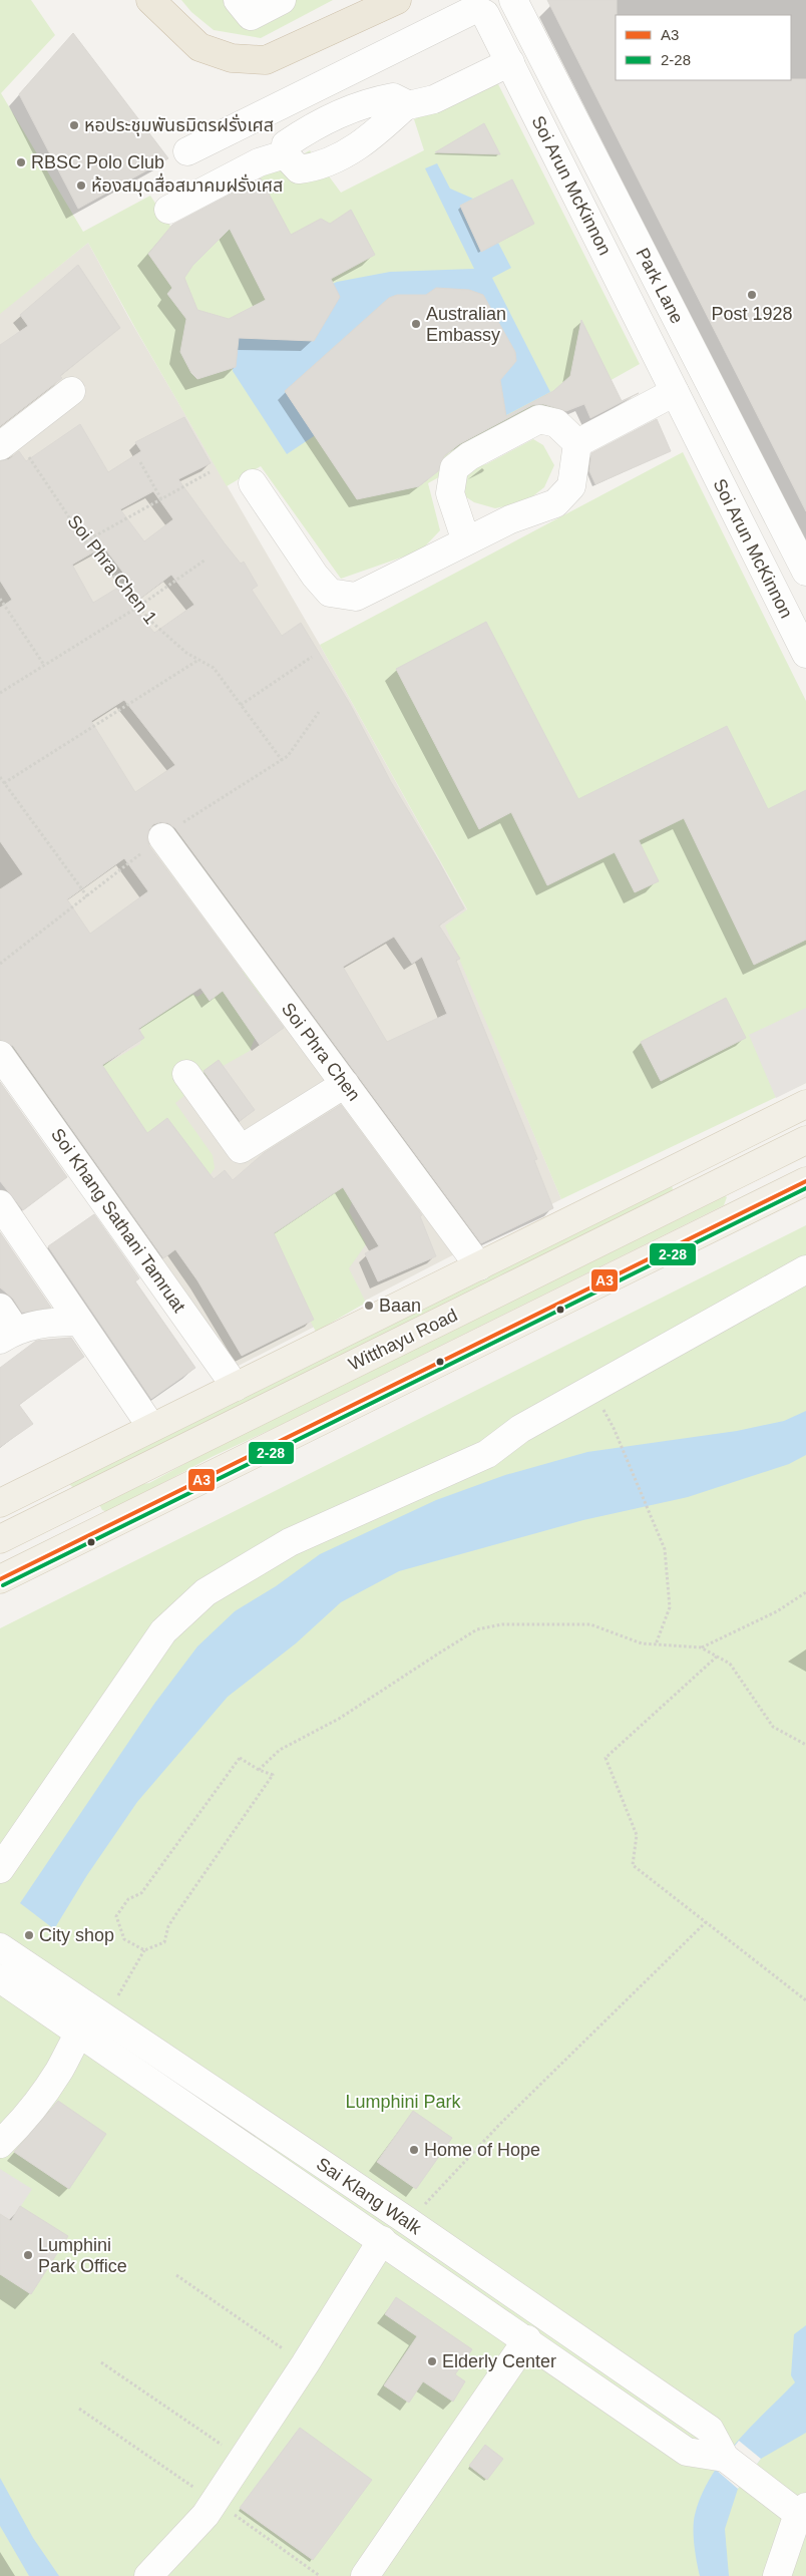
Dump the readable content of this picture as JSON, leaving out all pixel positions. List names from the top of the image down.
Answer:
{
  "streets": {
    "main road": ["Witthayu Road"],
    "street": [
      "Soi Arun McKinnon",
      "Park Lane",
      "Soi Phra Chen",
      "Soi Khang Sathani Tamruat",
      "Sai Klang Walk"
    ],
    "path": ["Soi Phra Chen 1"]
  },
  "crossings": [
    ["Soi Phra Chen", "Witthayu Road"],
    ["Soi Khang Sathani Tamruat", "Witthayu Road"]
  ],
  "parks": ["Lumphini Park"],
  "places": [
    "หอประชุมพันธมิตรฝรั่งเศส",
    "RBSC Polo Club",
    "ห้องสมุดสื่อสมาคมฝรั่งเศส",
    "Post 1928",
    "Australian Embassy",
    "Baan",
    "City shop",
    "Home of Hope",
    "Lumphini Park Office",
    "Elderly Center"
  ],
  "lines": ["transit line A3", "transit line 2-28"],
  "legend": ["A3", "2-28"]
}
